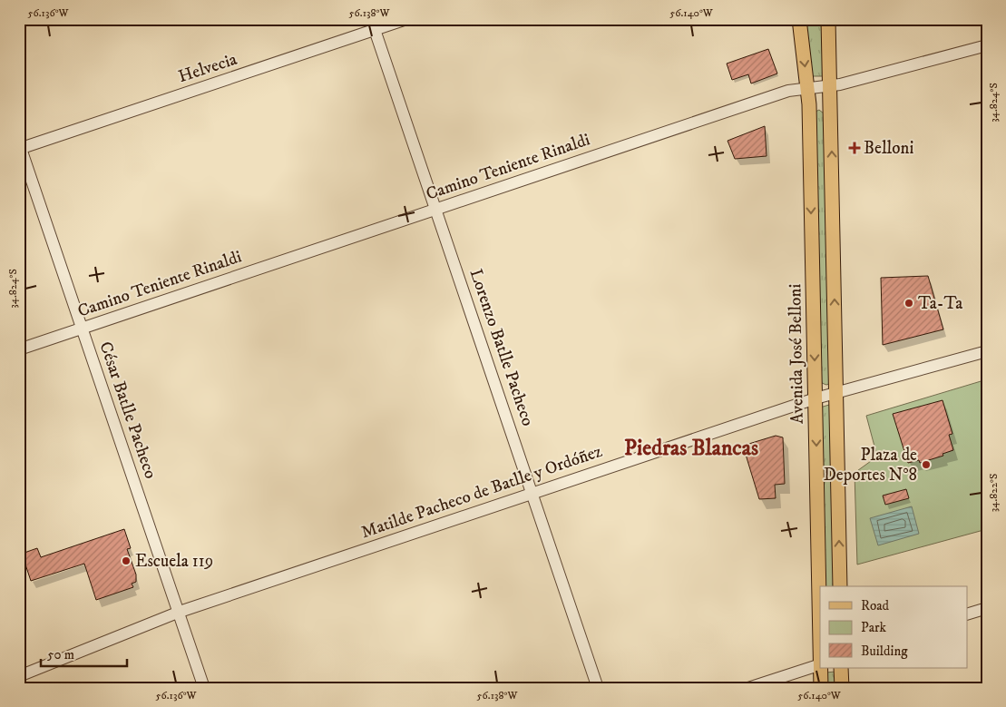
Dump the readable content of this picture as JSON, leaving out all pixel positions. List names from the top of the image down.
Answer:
{
  "streets": {
    "main road": ["Avenida José Belloni"],
    "street": [
      "Helvecia",
      "Camino Teniente Rinaldi",
      "Lorenzo Batlle Pacheco",
      "César Batlle Pacheco",
      "Matilde Pacheco de Batlle y Ordóñez"
    ]
  },
  "crossings": [
    ["Helvecia", "Lorenzo Batlle Pacheco"],
    ["Helvecia", "César Batlle Pacheco"],
    ["Camino Teniente Rinaldi", "Lorenzo Batlle Pacheco"],
    ["Camino Teniente Rinaldi", "Avenida José Belloni"],
    ["Camino Teniente Rinaldi", "César Batlle Pacheco"],
    ["Lorenzo Batlle Pacheco", "Matilde Pacheco de Batlle y Ordóñez"],
    ["Avenida José Belloni", "Matilde Pacheco de Batlle y Ordóñez"],
    ["César Batlle Pacheco", "Matilde Pacheco de Batlle y Ordóñez"]
  ],
  "districts": ["Piedras Blancas"],
  "places": {
    "health": ["Belloni"],
    "other": ["Ta-Ta", "Plaza de Deportes N°8", "Escuela 119"]
  },
  "legend": ["Road", "Park", "Building"],
  "scale_bar": "50 m",
  "coordinates": [
    "56.136°W",
    "56.138°W",
    "56.140°W",
    "34.824°S",
    "34.822°S"
  ]
}
